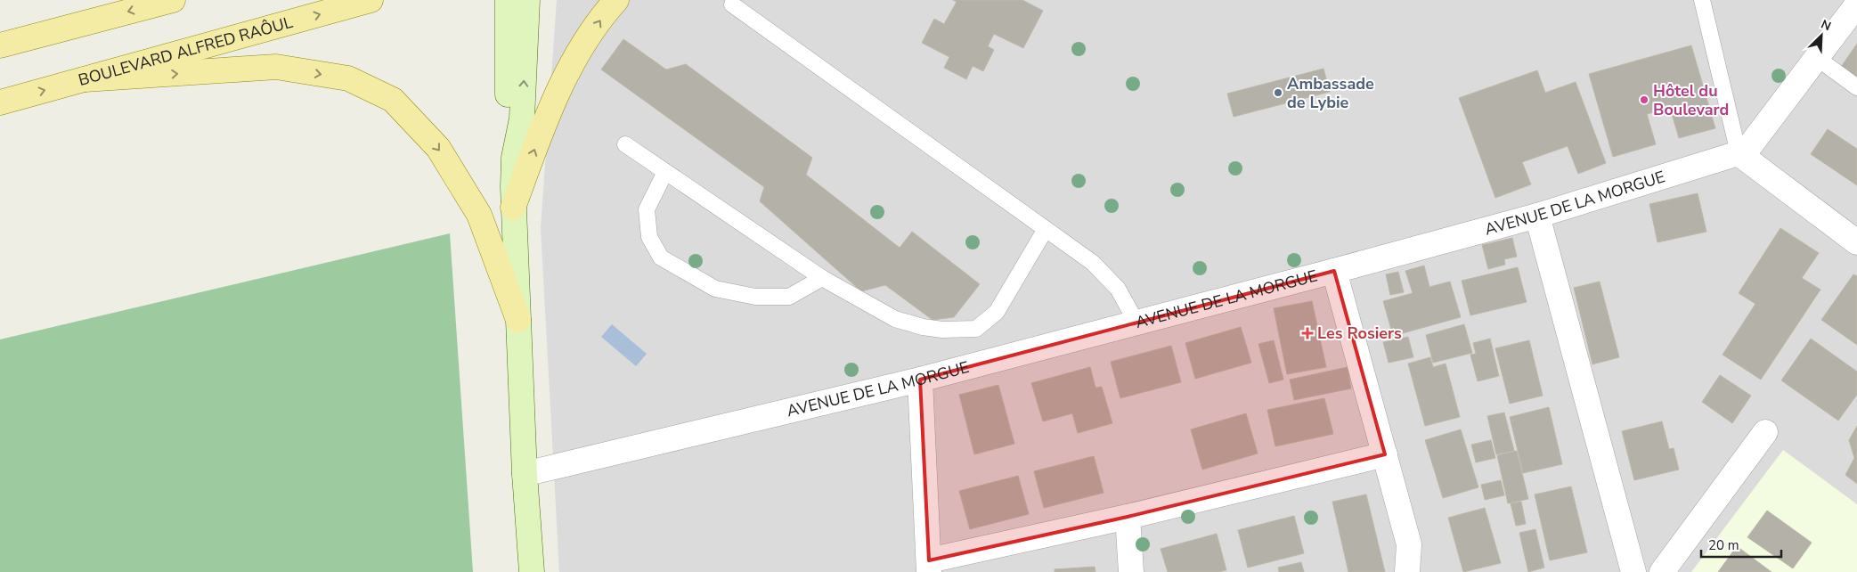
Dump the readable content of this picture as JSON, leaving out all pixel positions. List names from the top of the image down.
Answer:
{
  "streets": {
    "main road": ["BOULEVARD ALFRED RAÔUL"],
    "street": ["AVENUE DE LA MORGUE"]
  },
  "places": {
    "other": ["Ambassade de Lybie", "Hôtel du Boulevard"],
    "health": ["Les Rosiers"]
  },
  "scale_bar": "20 m",
  "north": "top right"
}
